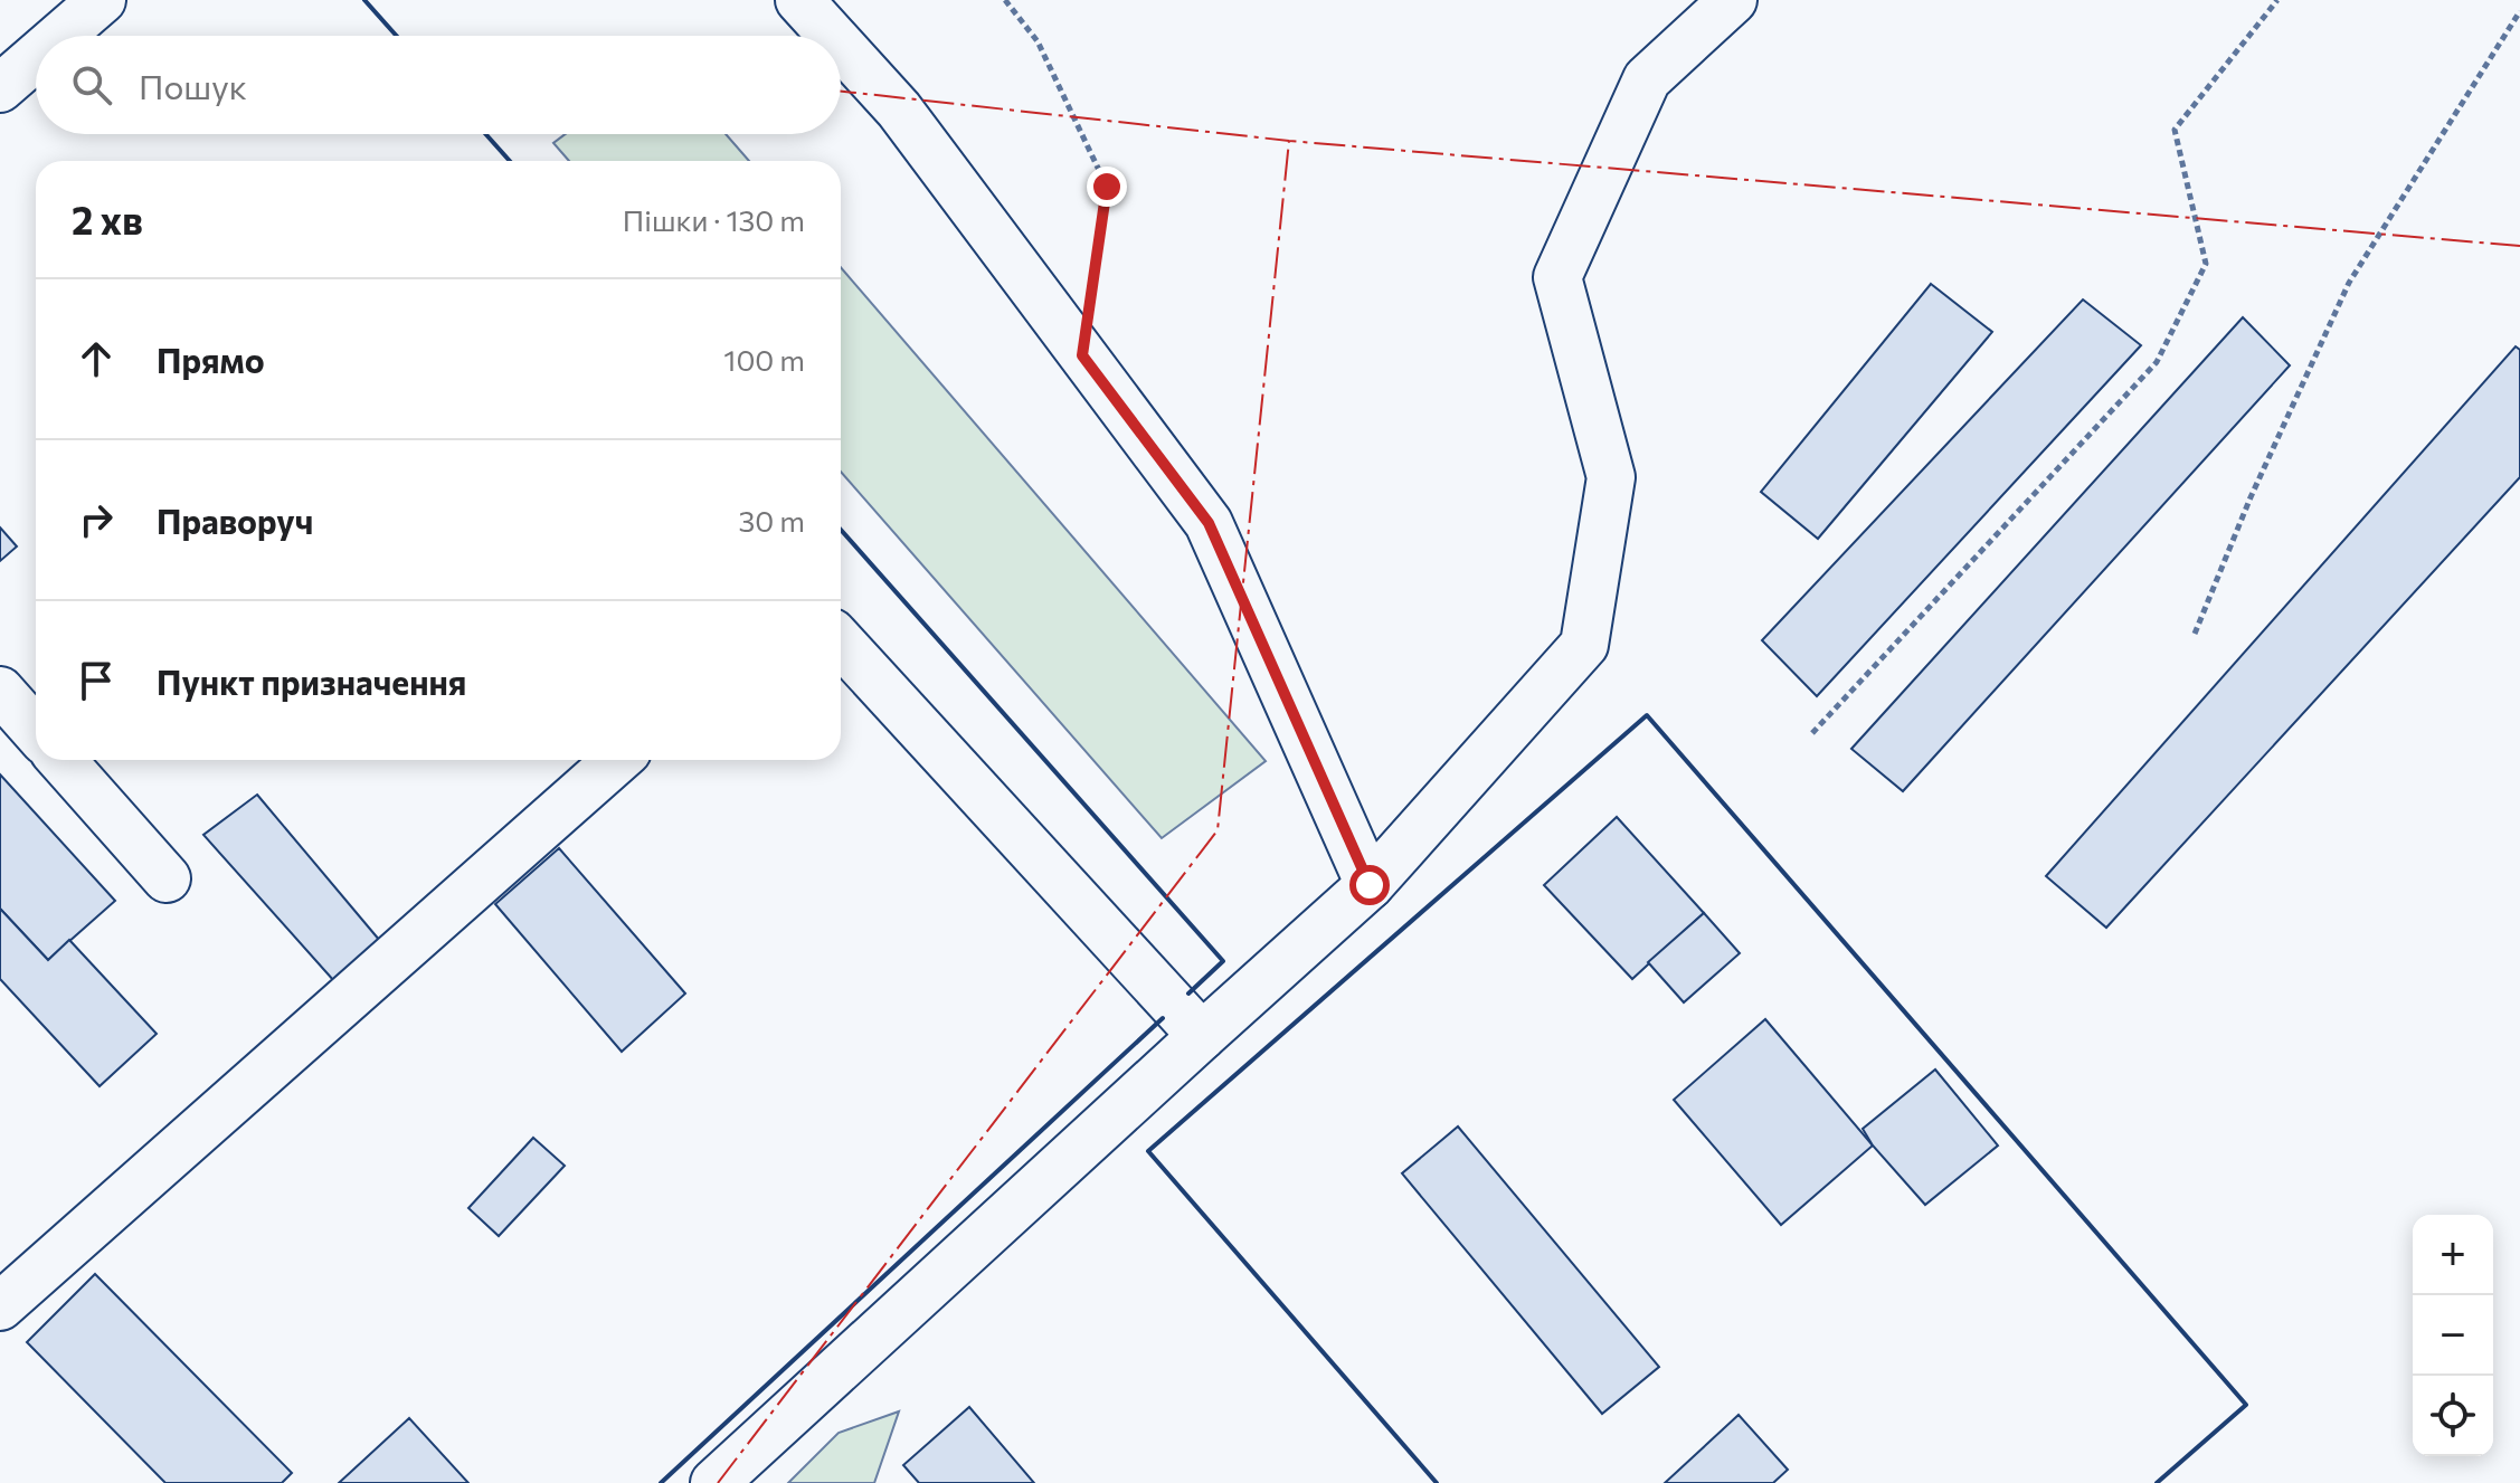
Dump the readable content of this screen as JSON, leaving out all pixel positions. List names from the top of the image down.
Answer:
{
  "page": {
    "search": "Пошук",
    "heading": ["2 хв", "Пішки · 130 m"],
    "list": [
      ["Прямо", "100 m"],
      ["Праворуч", "30 m"],
      "Пункт призначення"
    ],
    "map_buttons": ["+", "−"]
  }
}
